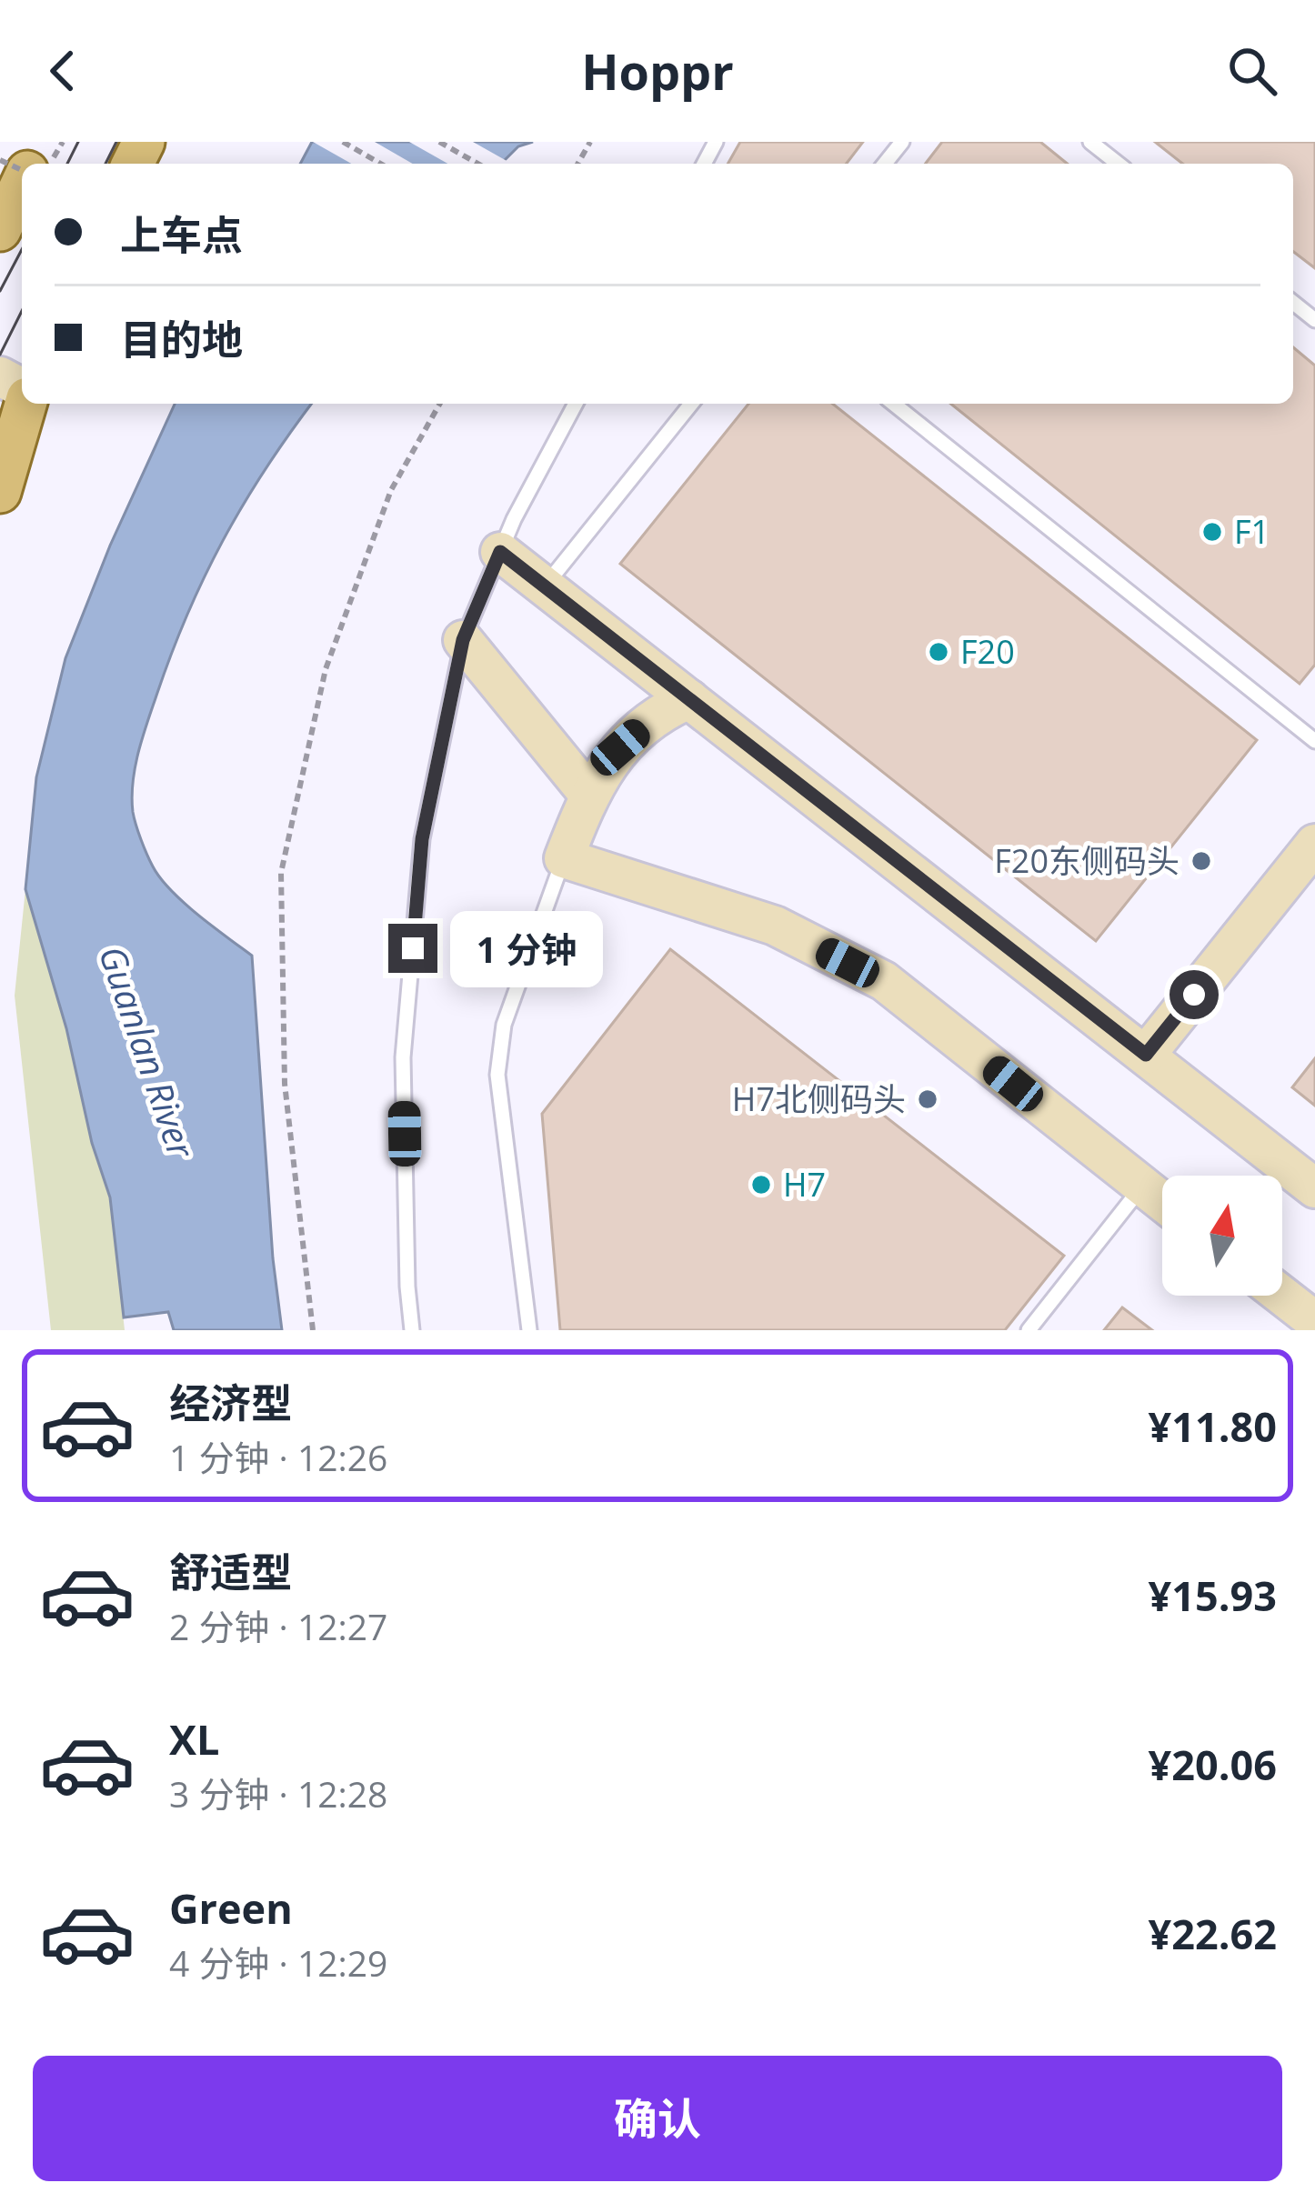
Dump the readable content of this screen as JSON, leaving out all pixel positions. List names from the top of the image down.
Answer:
{
  "water": ["Guanlan River"],
  "places": [
    "F1",
    "F20",
    "F20东侧码头",
    "H7北侧码头",
    "H7"
  ],
  "north": "top",
  "page": {
    "header": "Hoppr",
    "banner": ["上车点", "目的地"],
    "bubble": "1 分钟",
    "list": [
      {
        "name": "经济型",
        "note": "1 分钟 · 12:26",
        "value": "¥11.80"
      },
      {
        "name": "舒适型",
        "note": "2 分钟 · 12:27",
        "value": "¥15.93"
      },
      {
        "name": "XL",
        "note": "3 分钟 · 12:28",
        "value": "¥20.06"
      },
      {
        "name": "Green",
        "note": "4 分钟 · 12:29",
        "value": "¥22.62"
      }
    ],
    "buttons": "确认"
  }
}
